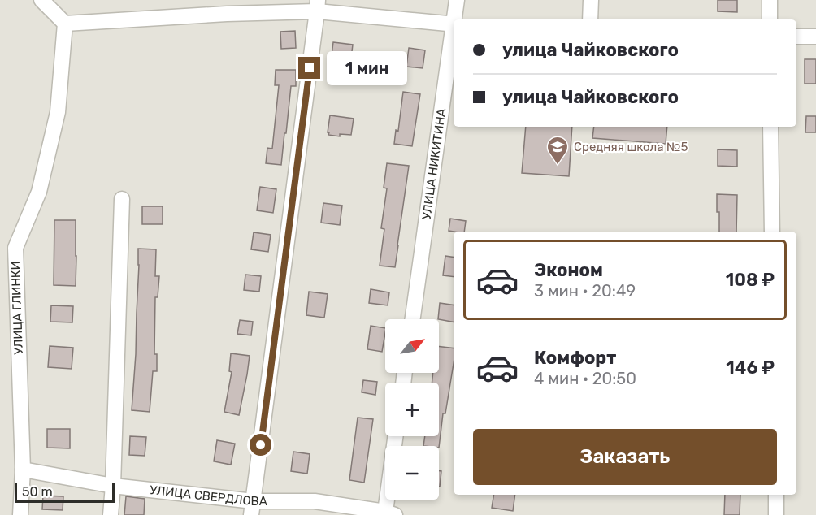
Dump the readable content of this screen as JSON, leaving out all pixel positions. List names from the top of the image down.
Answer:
{
  "streets": {
    "street": ["УЛИЦА НИКИТИНА", "УЛИЦА ГЛИНКИ", "УЛИЦА СВЕРДЛОВА"]
  },
  "crossings": [
    ["УЛИЦА ГЛИНКИ", "УЛИЦА СВЕРДЛОВА"]
  ],
  "places": {
    "school or university": ["Средняя школа №5"]
  },
  "scale_bar": "50 m",
  "north": "top right",
  "page": {
    "banner": ["улица Чайковского", "улица Чайковского"],
    "bubble": "1 мин",
    "list": [
      {
        "name": "Эконом",
        "note": "3 мин · 20:49",
        "value": "108 ₽"
      },
      {
        "name": "Комфорт",
        "note": "4 мин · 20:50",
        "value": "146 ₽"
      }
    ],
    "map_buttons": ["+", "−"],
    "buttons": "Заказать",
    "scale": "50 m"
  }
}
